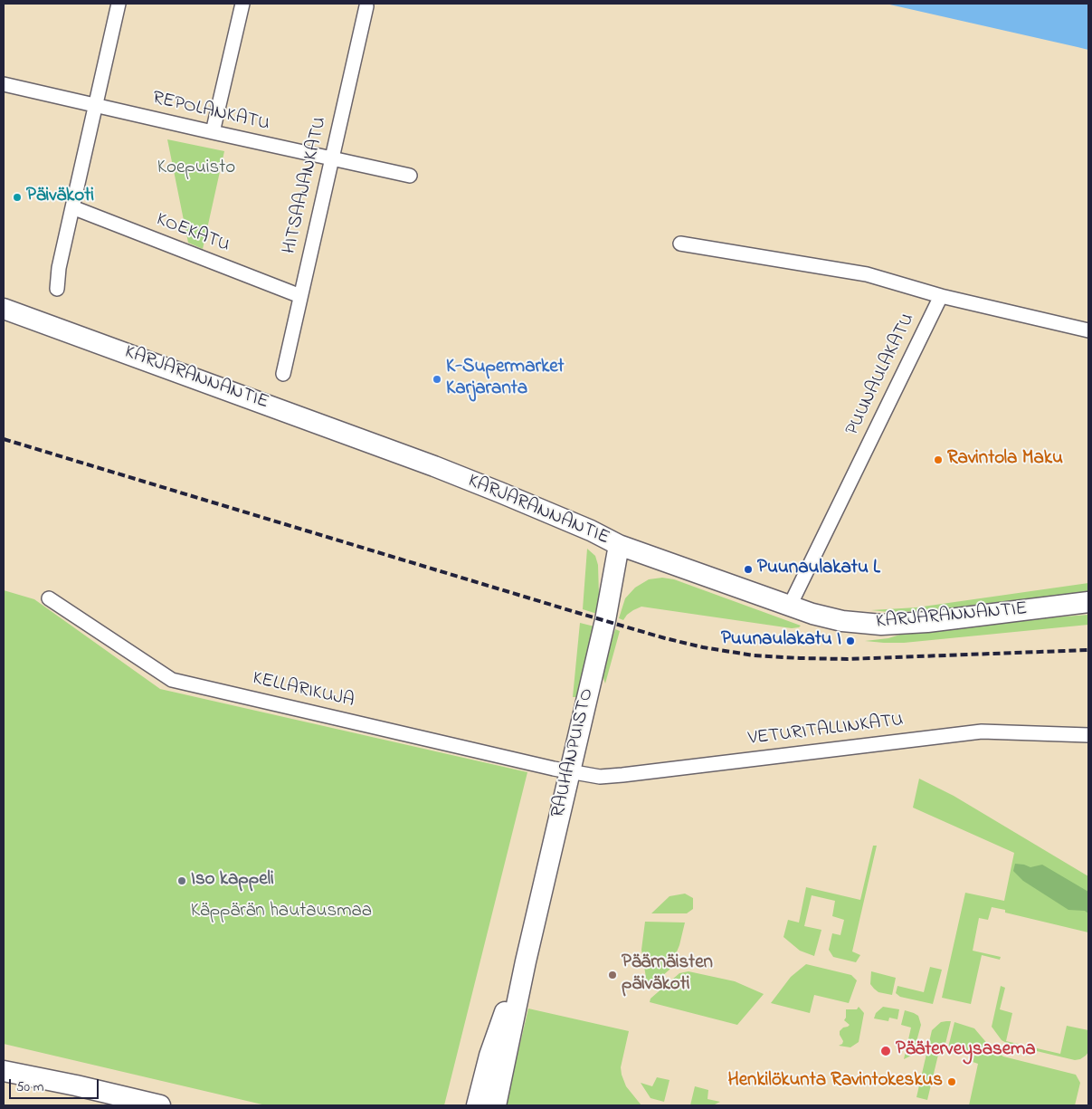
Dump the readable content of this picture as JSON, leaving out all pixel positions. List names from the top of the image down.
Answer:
{
  "streets": {
    "main road": ["KARJARANNANTIE", "RAUHANPUISTO"],
    "street": [
      "REPOLANKATU",
      "HITSAAJANKATU",
      "KOEKATU",
      "PUUNAULAKATU",
      "KELLARIKUJA",
      "VETURITALLINKATU"
    ]
  },
  "crossings": [
    ["REPOLANKATU", "HITSAAJANKATU"],
    ["HITSAAJANKATU", "KOEKATU"],
    ["PUUNAULAKATU", "KARJARANNANTIE"],
    ["KARJARANNANTIE", "RAUHANPUISTO"],
    ["KELLARIKUJA", "VETURITALLINKATU"],
    ["KELLARIKUJA", "RAUHANPUISTO"],
    ["VETURITALLINKATU", "RAUHANPUISTO"]
  ],
  "parks": ["Koepuisto", "Käppärän hautausmaa"],
  "places": [
    "Päiväkoti",
    "K-Supermarket Karjaranta",
    "Ravintola Maku",
    "Puunaulakatu L",
    "Puunaulakatu I",
    "Iso kappeli",
    "Päärnäisten päiväkoti",
    "Pääterveysasema",
    "Henkilökunta Ravintokeskus"
  ],
  "scale_bar": "50 m"
}
